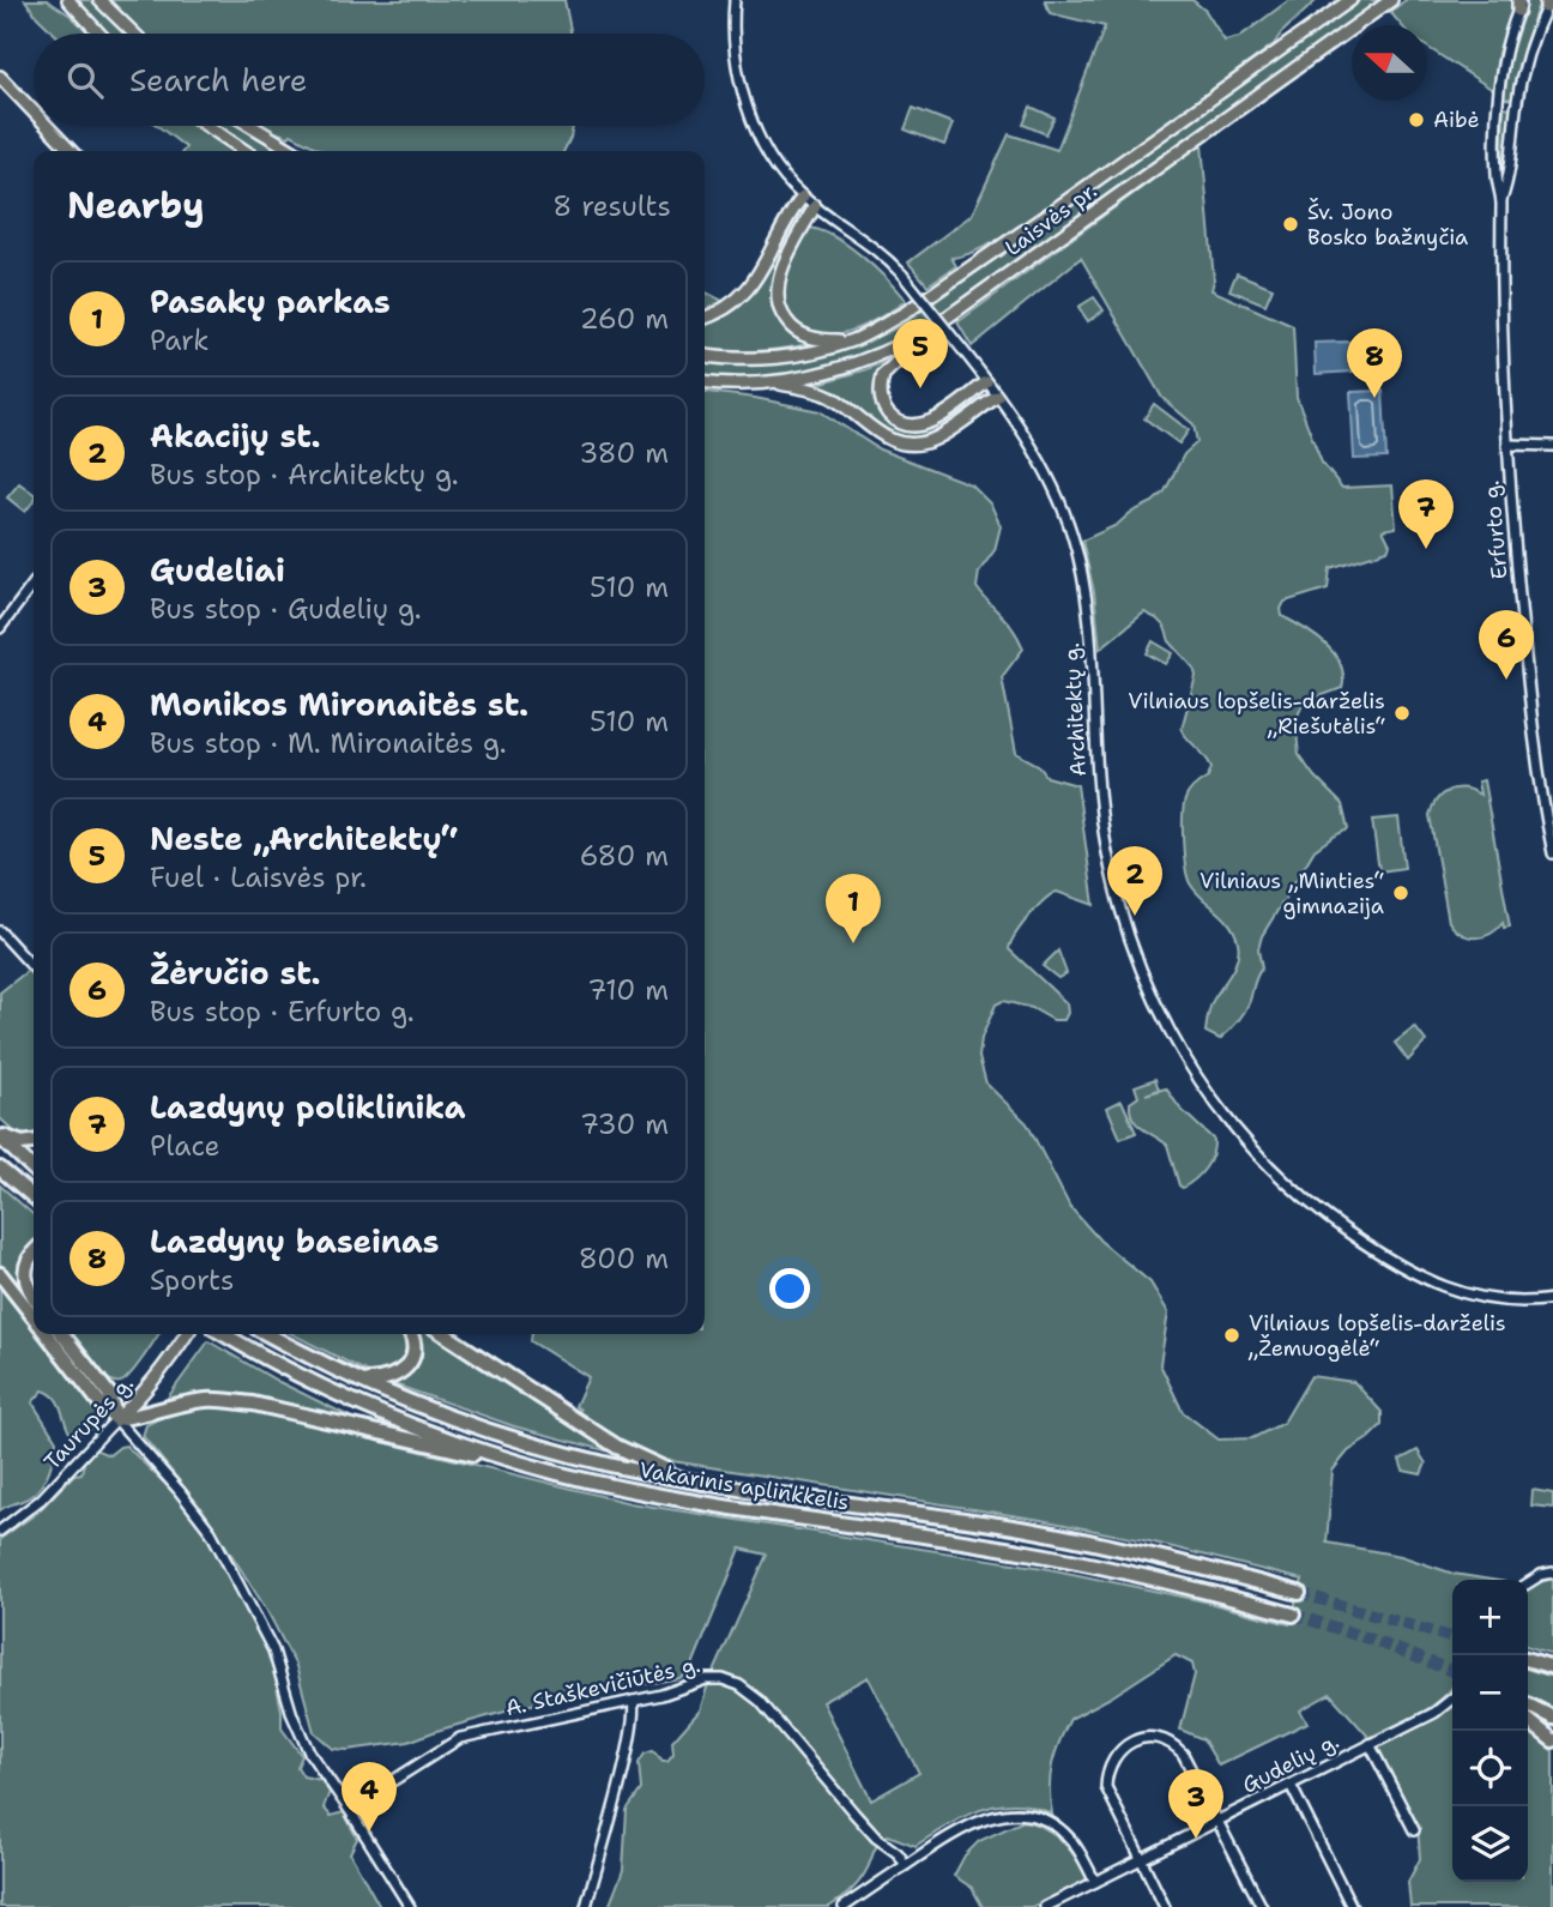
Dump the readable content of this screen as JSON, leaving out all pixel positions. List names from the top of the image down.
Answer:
{
  "streets": {
    "highway": ["Vakarinis aplinkkelis"],
    "main road": ["Laisvės pr.", "Taurupės g."],
    "street": [
      "Erfurto g.",
      "Architektų g.",
      "A. Staškevičiūtės g.",
      "Gudelių g."
    ]
  },
  "places": [
    "Aibė",
    "Šv. Jono Bosko bažnyčia",
    "Vilniaus lopšelis-darželis „Riešutėlis“",
    "Vilniaus „Minties“ gimnazija",
    "Vilniaus lopšelis-darželis „Žemuogėlė“"
  ],
  "north": "left",
  "page": {
    "search": "Search here",
    "heading": ["Nearby", "8 results"],
    "list": [
      {
        "mark": "1",
        "name": "Pasakų parkas",
        "note": "Park",
        "value": "260 m"
      },
      {
        "mark": "2",
        "name": "Akacijų st.",
        "note": "Bus stop · Architektų g.",
        "value": "380 m"
      },
      {
        "mark": "3",
        "name": "Gudeliai",
        "note": "Bus stop · Gudelių g.",
        "value": "510 m"
      },
      {
        "mark": "4",
        "name": "Monikos Mironaitės st.",
        "note": "Bus stop · M. Mironaitės g.",
        "value": "510 m"
      },
      {
        "mark": "5",
        "name": "Neste „Architektų“",
        "note": "Fuel · Laisvės pr.",
        "value": "680 m"
      },
      {
        "mark": "6",
        "name": "Žėručio st.",
        "note": "Bus stop · Erfurto g.",
        "value": "710 m"
      },
      {
        "mark": "7",
        "name": "Lazdynų poliklinika",
        "note": "Place",
        "value": "730 m"
      },
      {
        "mark": "8",
        "name": "Lazdynų baseinas",
        "note": "Sports",
        "value": "800 m"
      }
    ],
    "pins": [
      "5",
      "8",
      "7",
      "6",
      "2",
      "1",
      "4",
      "3"
    ],
    "map_buttons": ["+", "−"]
  }
}
